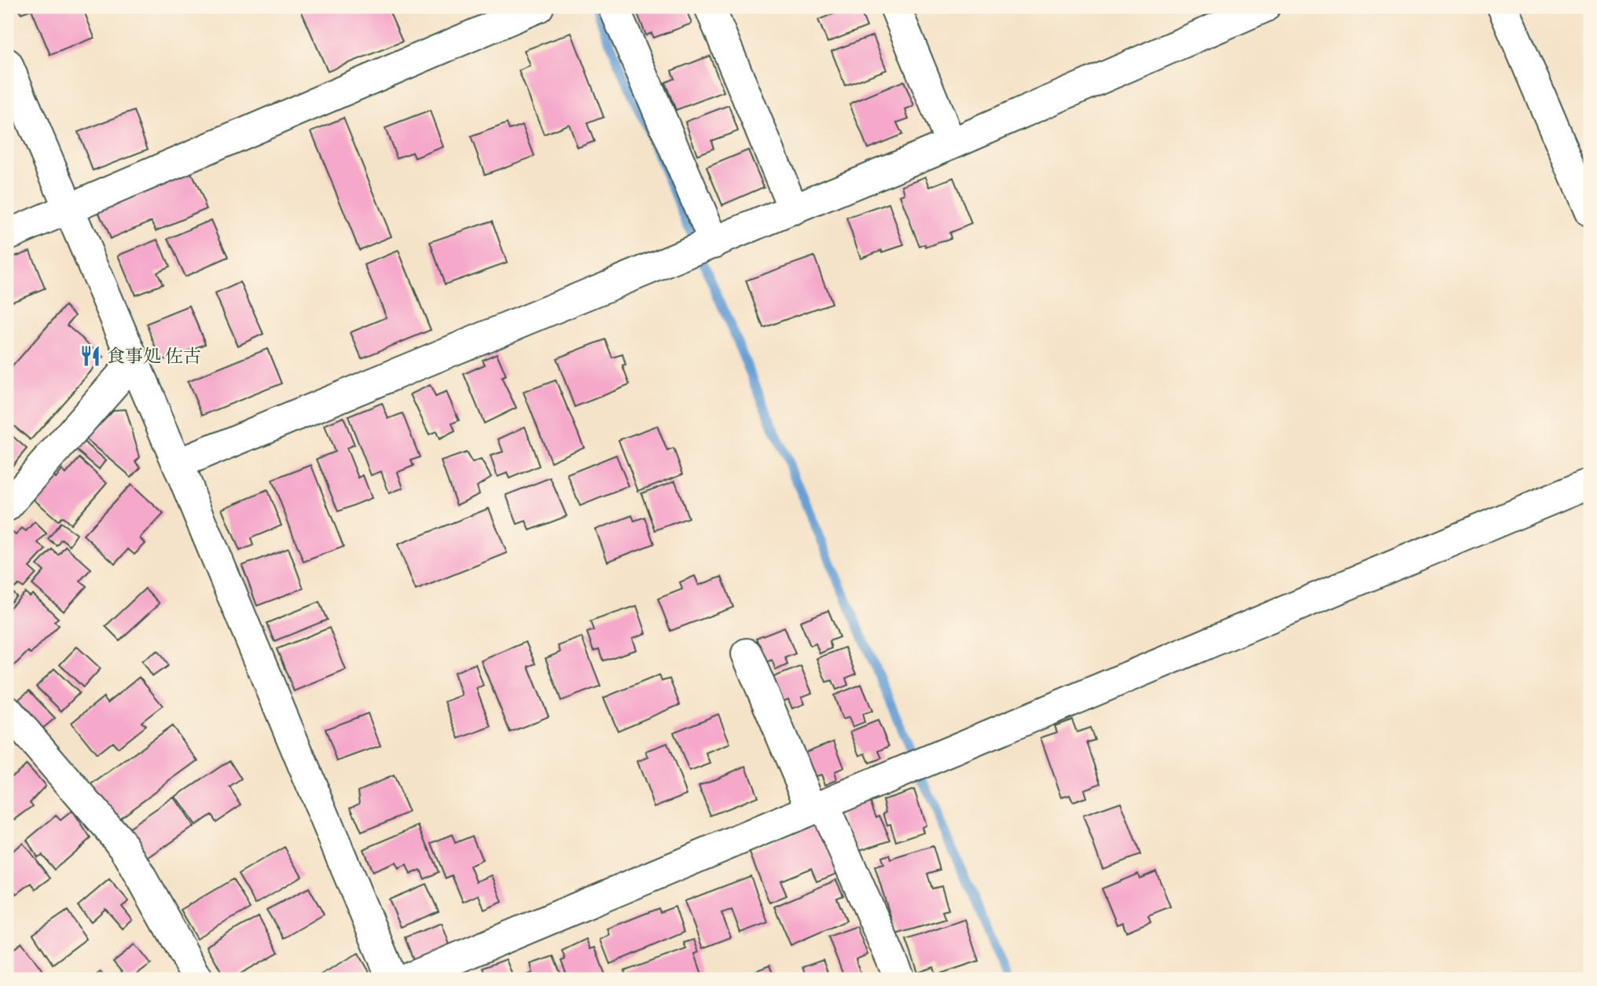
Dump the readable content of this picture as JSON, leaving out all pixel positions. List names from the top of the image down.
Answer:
{
  "places": {
    "restaurant": ["食事処 佐古"]
  }
}
